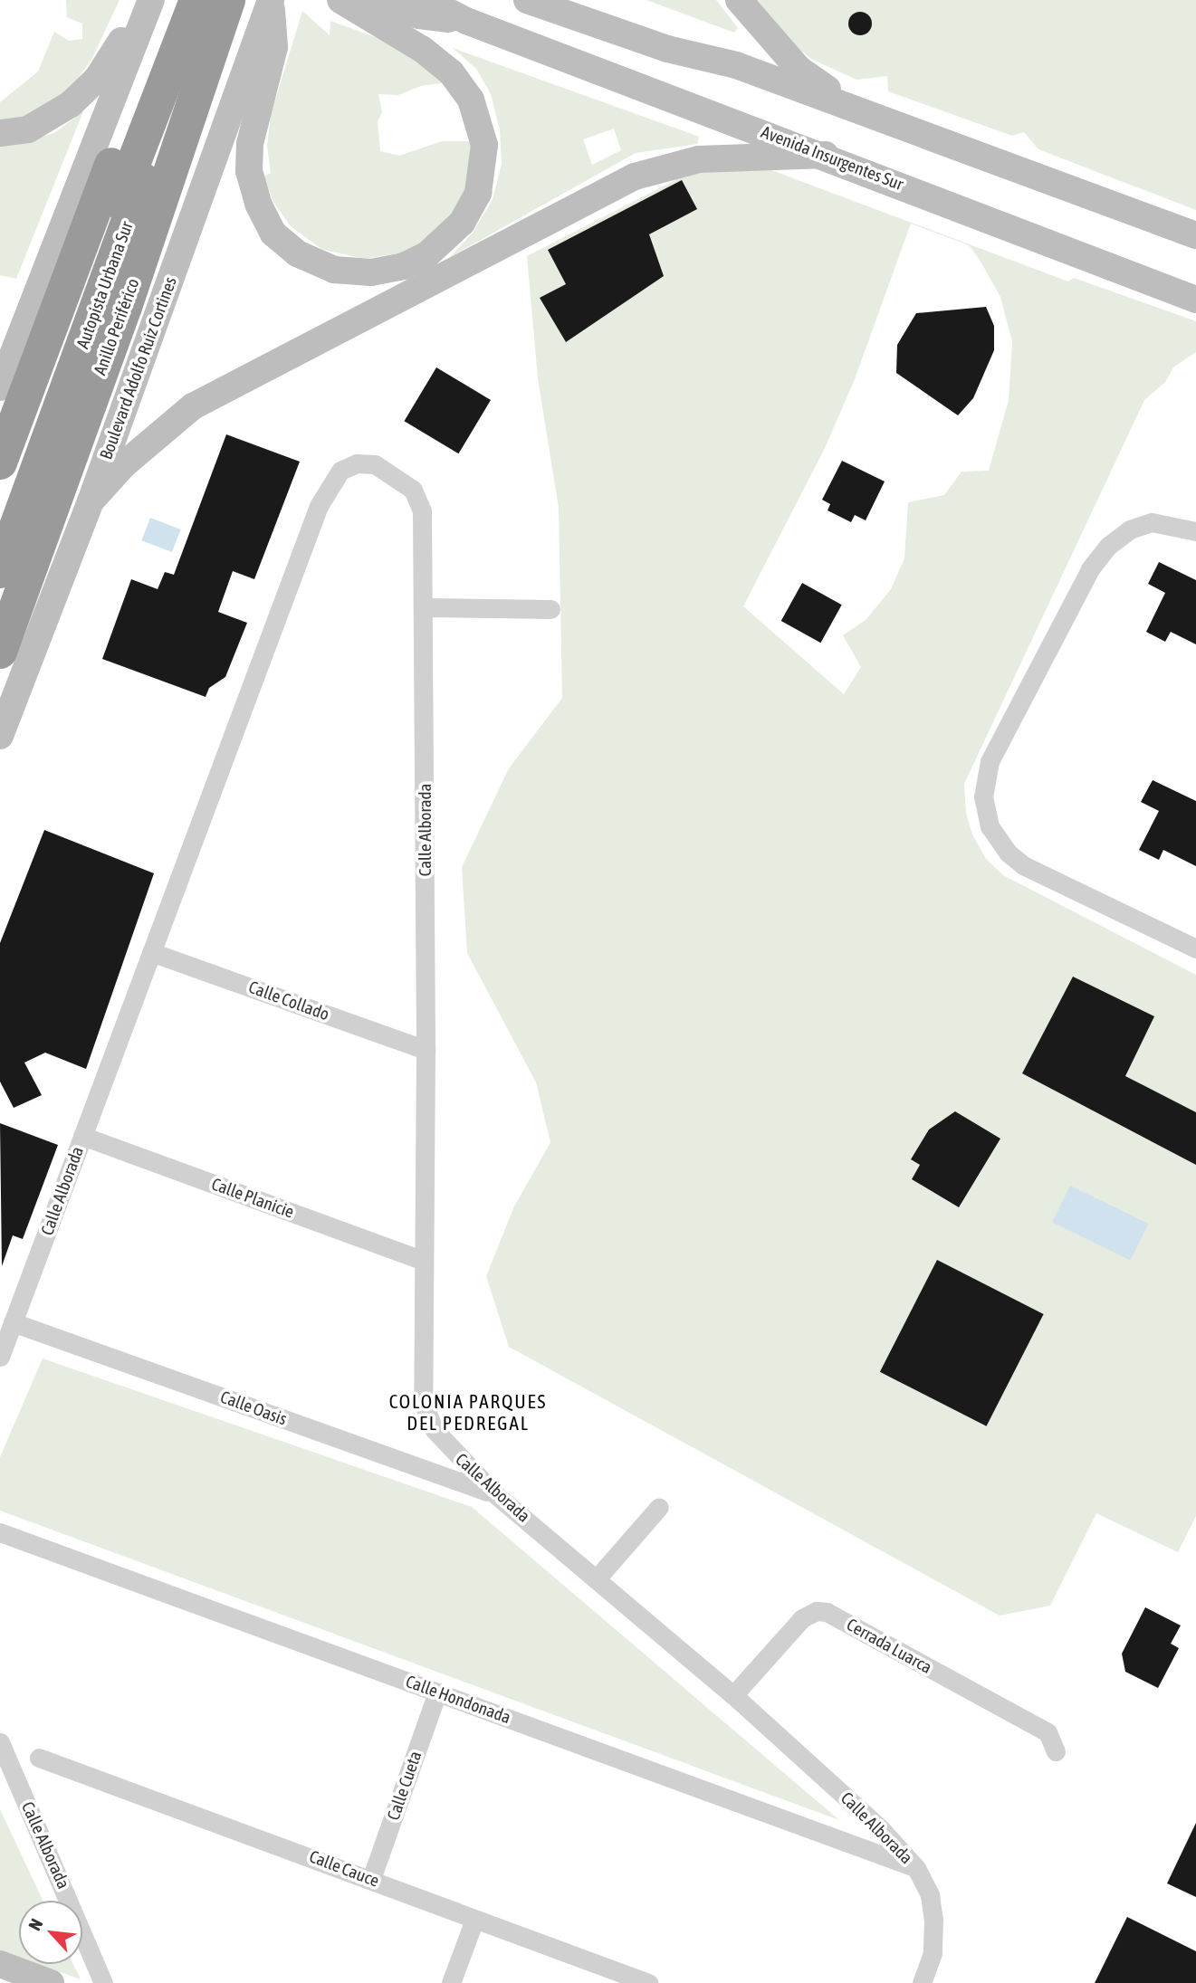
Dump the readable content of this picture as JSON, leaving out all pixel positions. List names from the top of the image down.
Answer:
{
  "streets": {
    "highway": ["Autopista Urbana Sur", "Anillo Periférico"],
    "main road": ["Avenida Insurgentes Sur", "Boulevard Adolfo Ruiz Cortines"],
    "street": [
      "Calle Alborada",
      "Calle Collado",
      "Calle Planicie",
      "Calle Oasis",
      "Cerrada Luarca",
      "Calle Hondonada",
      "Calle Cueta",
      "Calle Cauce"
    ]
  },
  "crossings": [
    ["Calle Alborada", "Calle Collado"],
    ["Calle Alborada", "Calle Planicie"],
    ["Calle Alborada", "Calle Oasis"],
    ["Calle Alborada", "Cerrada Luarca"],
    ["Calle Alborada", "Calle Hondonada"],
    ["Calle Hondonada", "Calle Cueta"],
    ["Calle Cueta", "Calle Cauce"]
  ],
  "districts": ["COLONIA PARQUES DEL PEDREGAL"],
  "north": "top left"
}
